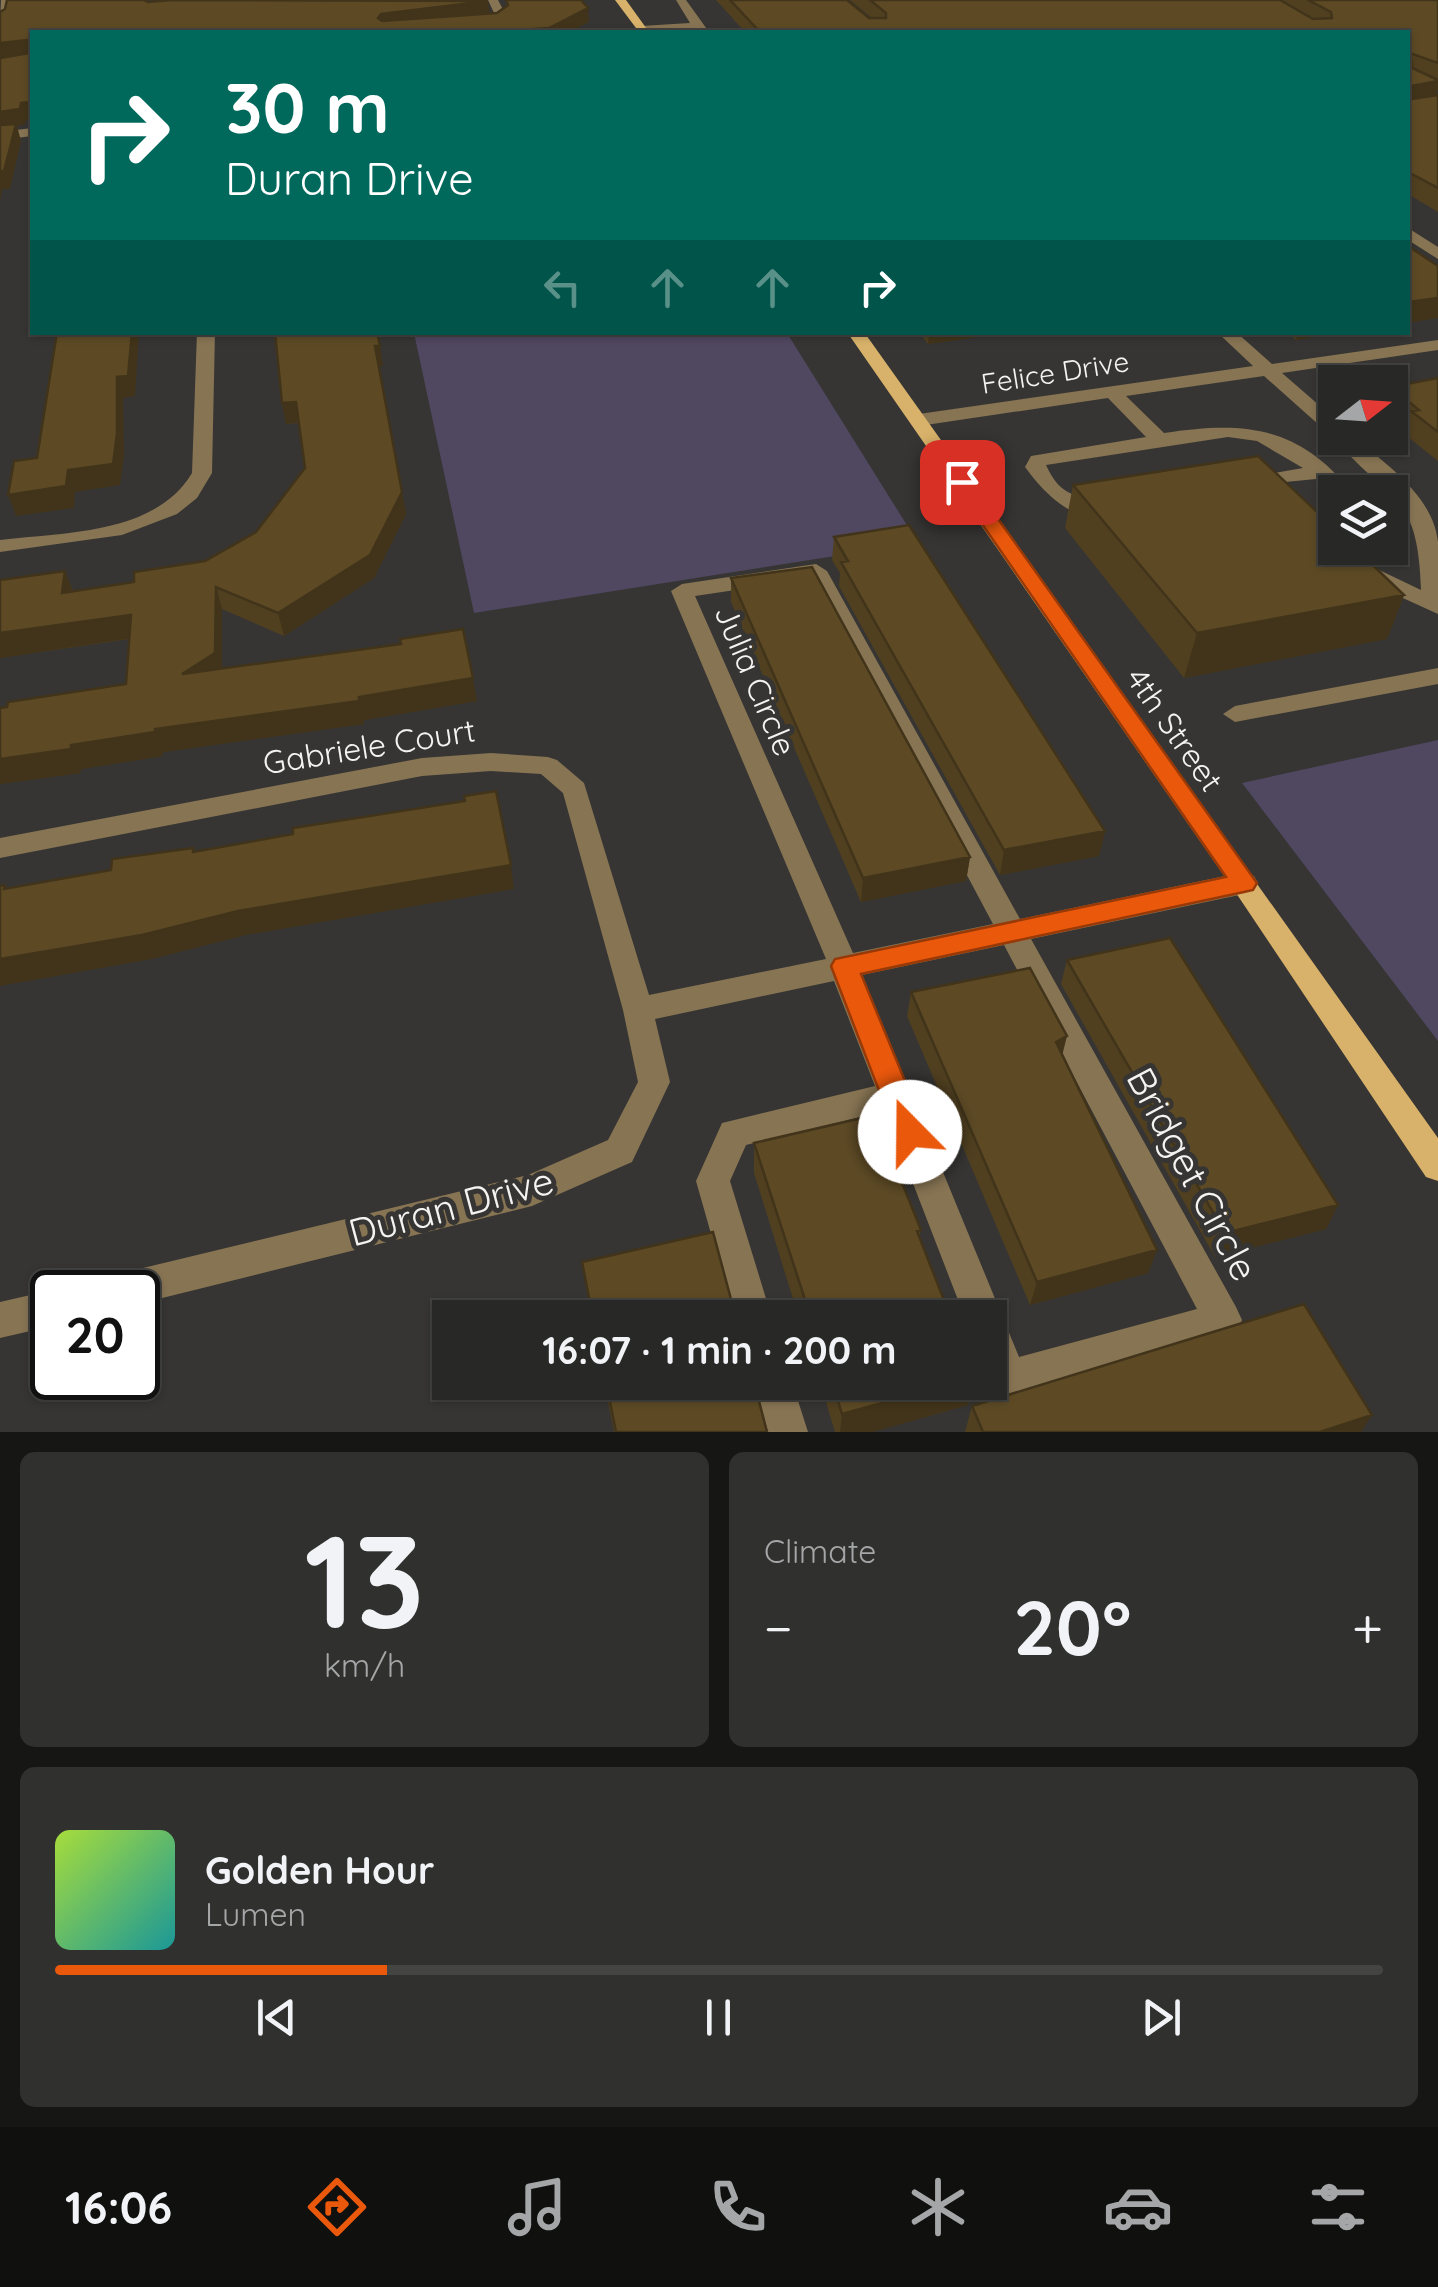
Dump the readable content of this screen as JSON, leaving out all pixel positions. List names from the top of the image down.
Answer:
{
  "streets": {
    "main road": ["4th Street"],
    "street": [
      "Felice Drive",
      "Julia Circle",
      "Gabriele Court",
      "Bridget Circle",
      "Duran Drive"
    ]
  },
  "crossings": [
    ["Felice Drive", "4th Street"],
    ["Julia Circle", "Bridget Circle"],
    ["Gabriele Court", "Duran Drive"]
  ],
  "north": "right",
  "page": {
    "turn": ["30 m", "Duran Drive"],
    "limit": "20",
    "trip": "16:07 · 1 min · 200 m",
    "tile": [
      ["13", "km/h"],
      "Climate"
    ],
    "heat": ["−", "20°", "+"],
    "song": ["Golden Hour", "Lumen"],
    "tabs": "16:06"
  }
}
